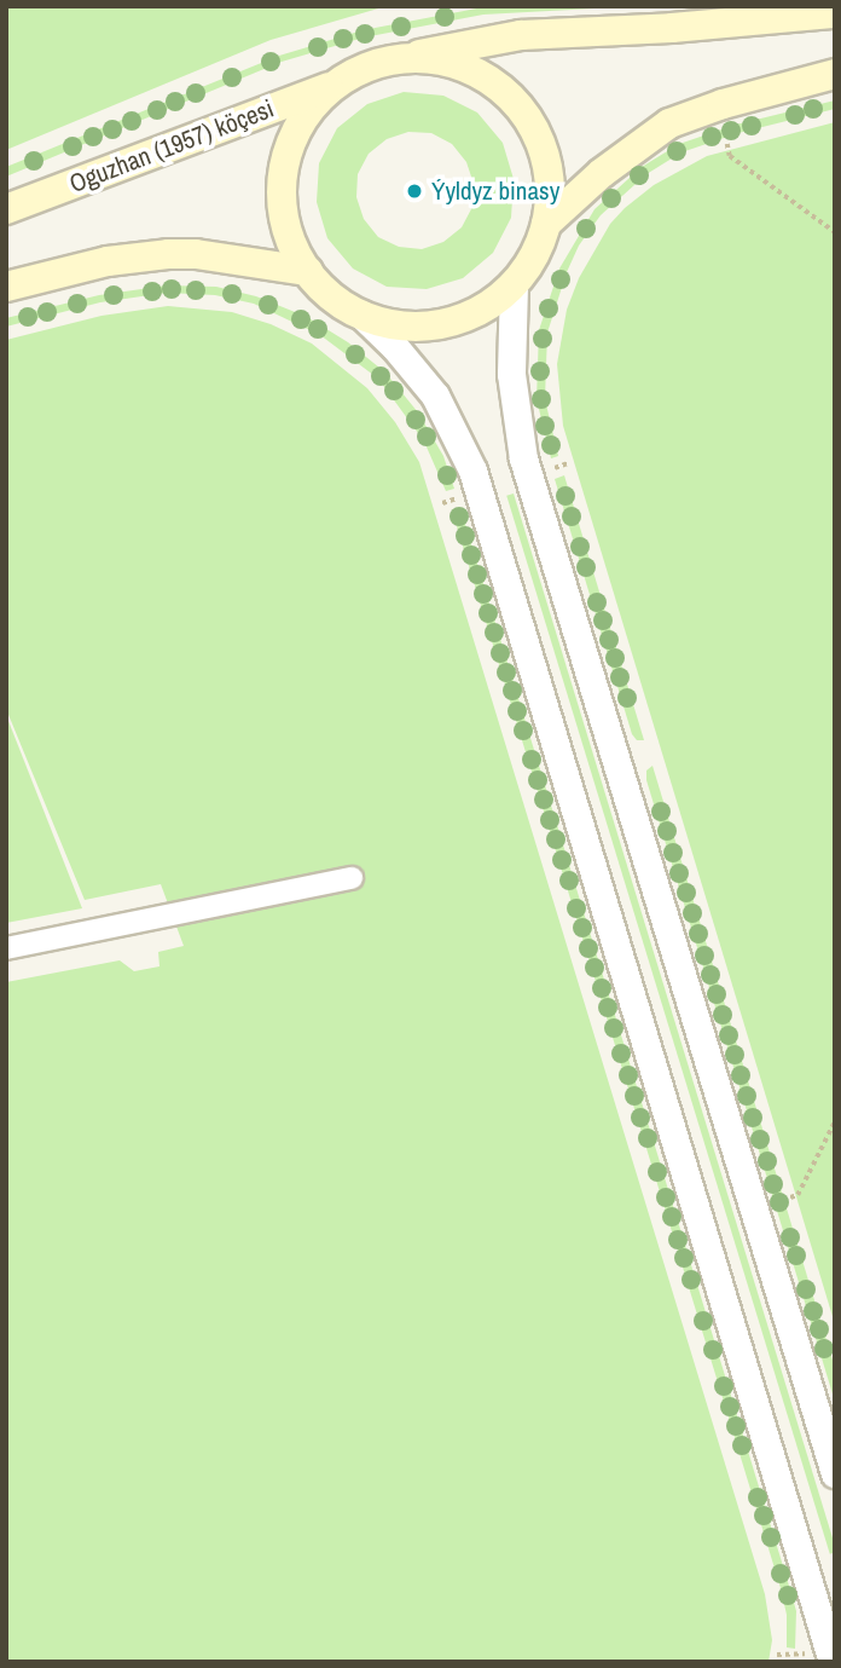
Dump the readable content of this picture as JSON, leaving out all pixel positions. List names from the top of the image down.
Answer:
{
  "streets": {
    "main road": ["Oguzhan (1957) köçesi"]
  },
  "places": ["Ýyldyz binasy"]
}
